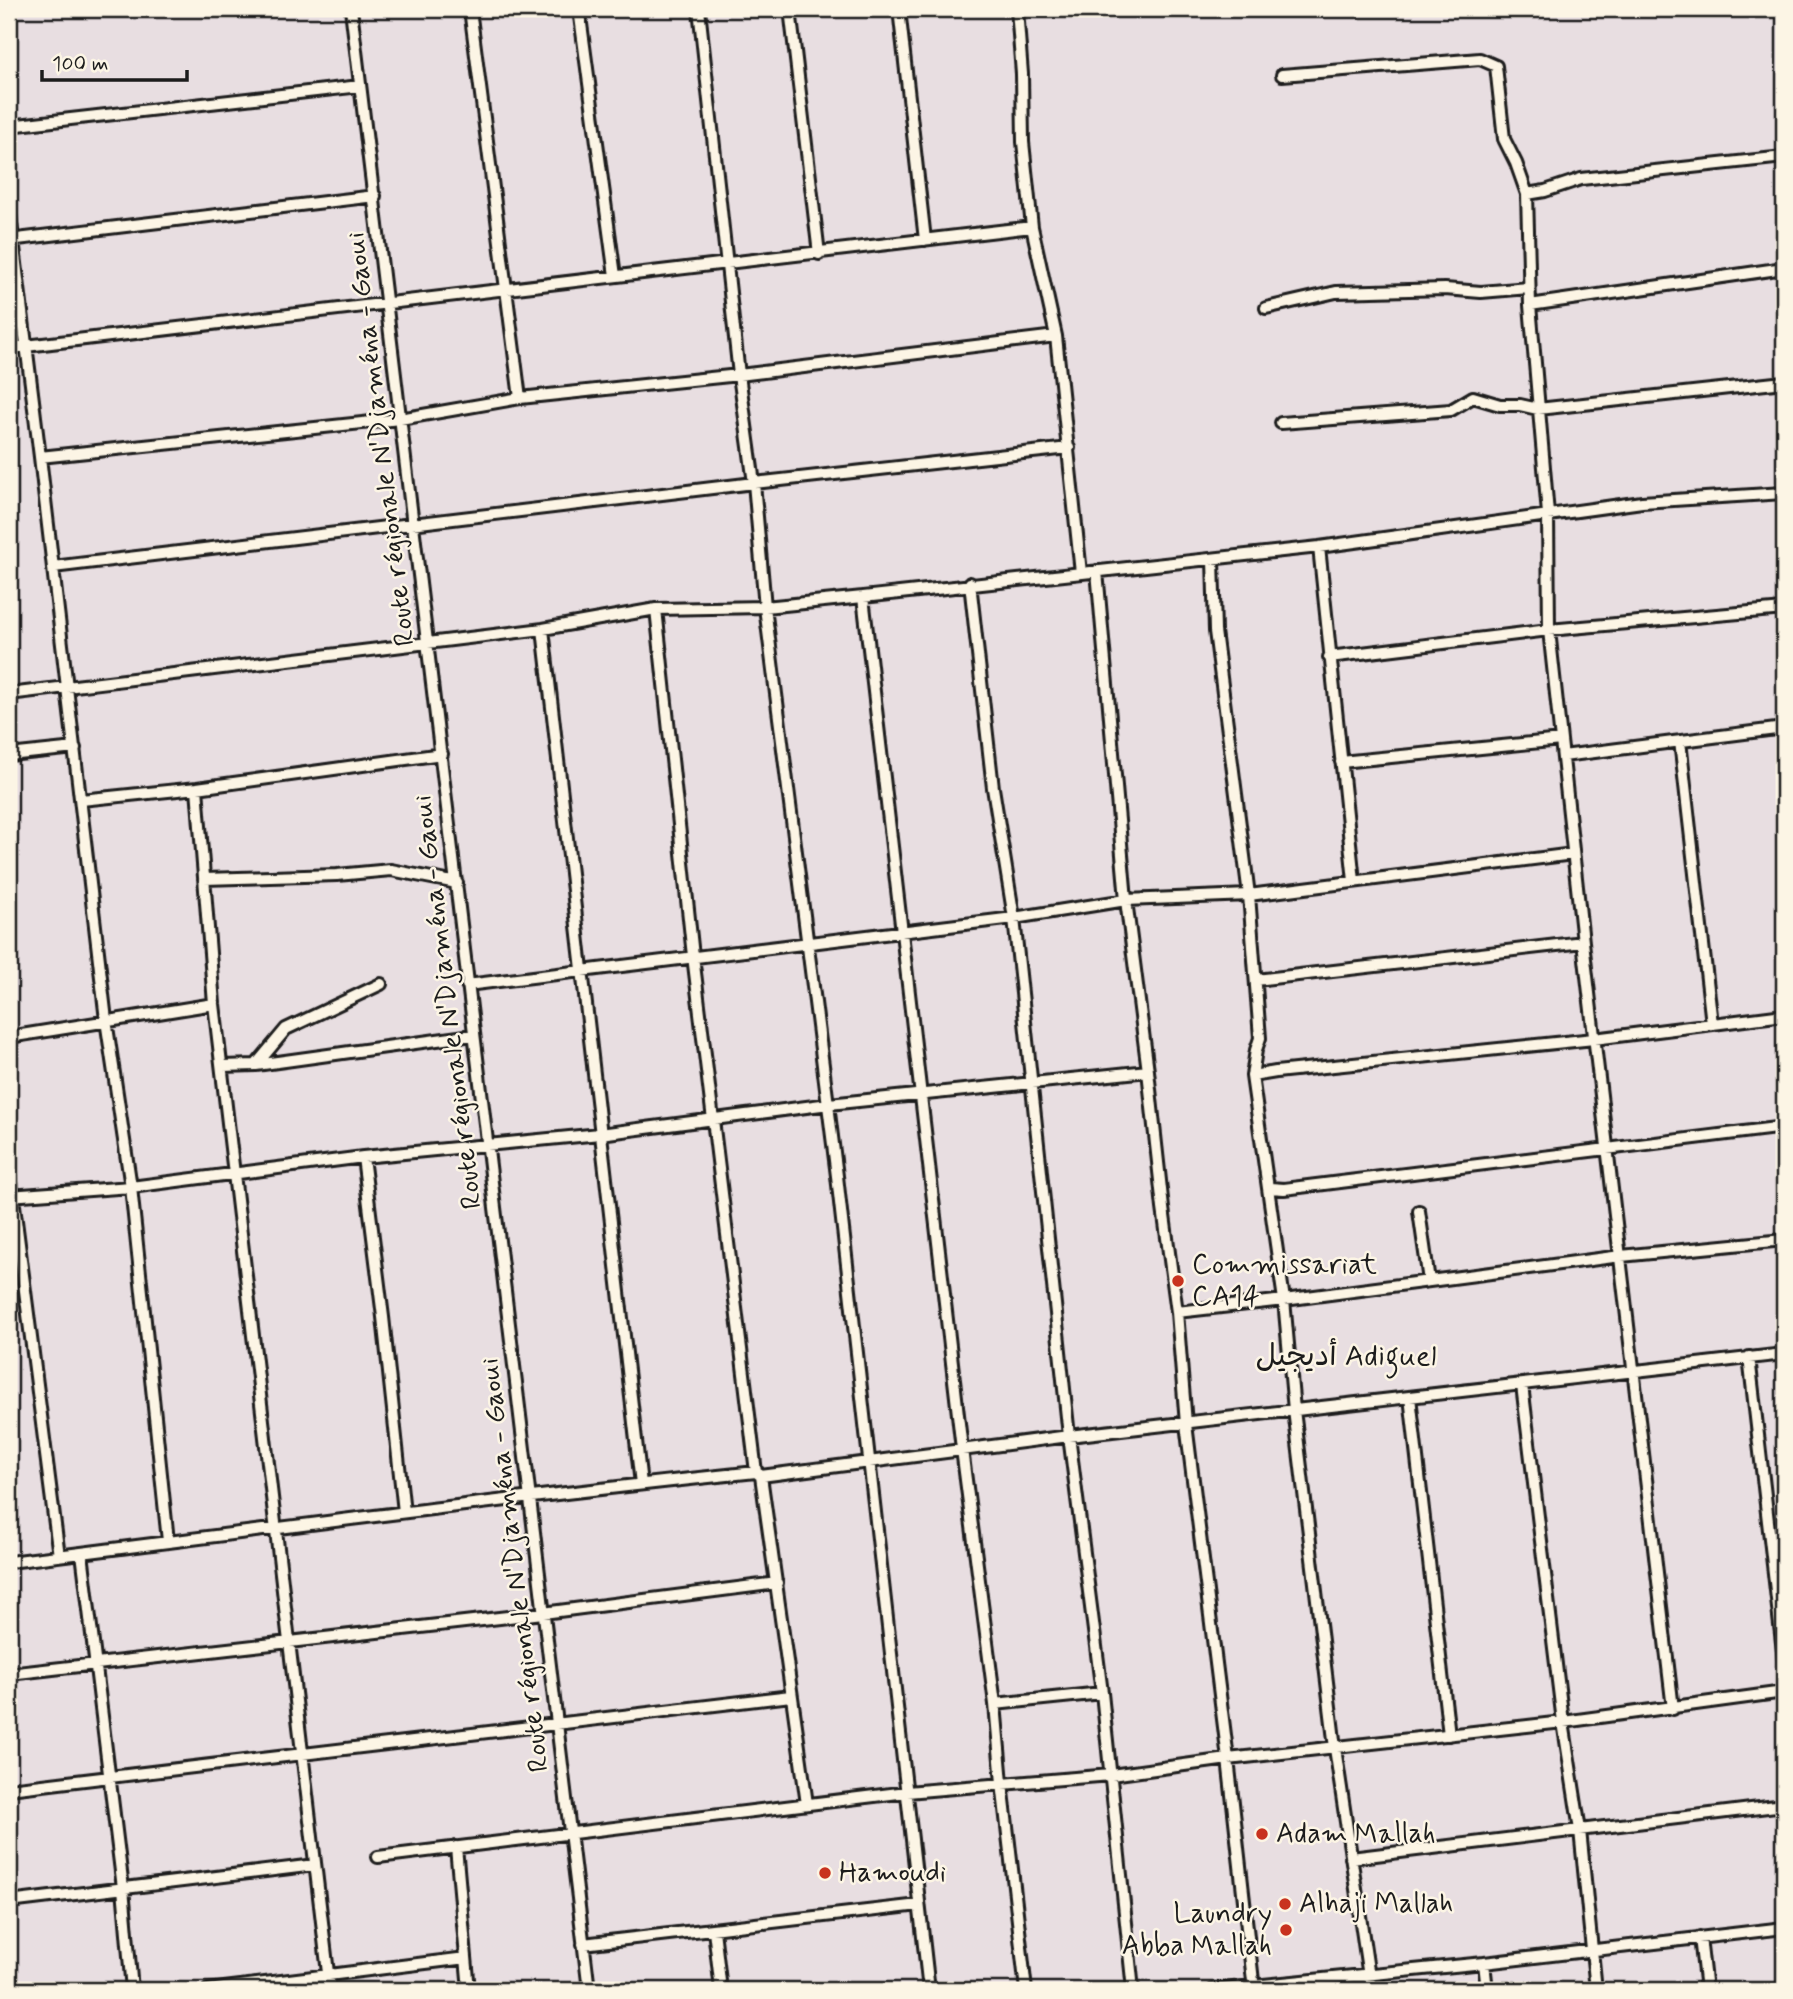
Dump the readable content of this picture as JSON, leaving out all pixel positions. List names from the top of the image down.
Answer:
{
  "streets": {
    "street": ["Route régionale N'Djaména - Gaoui"]
  },
  "districts": ["أديجيل Adiguel"],
  "places": [
    "Commissariat CA14",
    "Adam Mallah",
    "Hamoudi",
    "Alhaji Mallah",
    "Laundry Abba Mallah"
  ],
  "scale_bar": "100 m"
}
